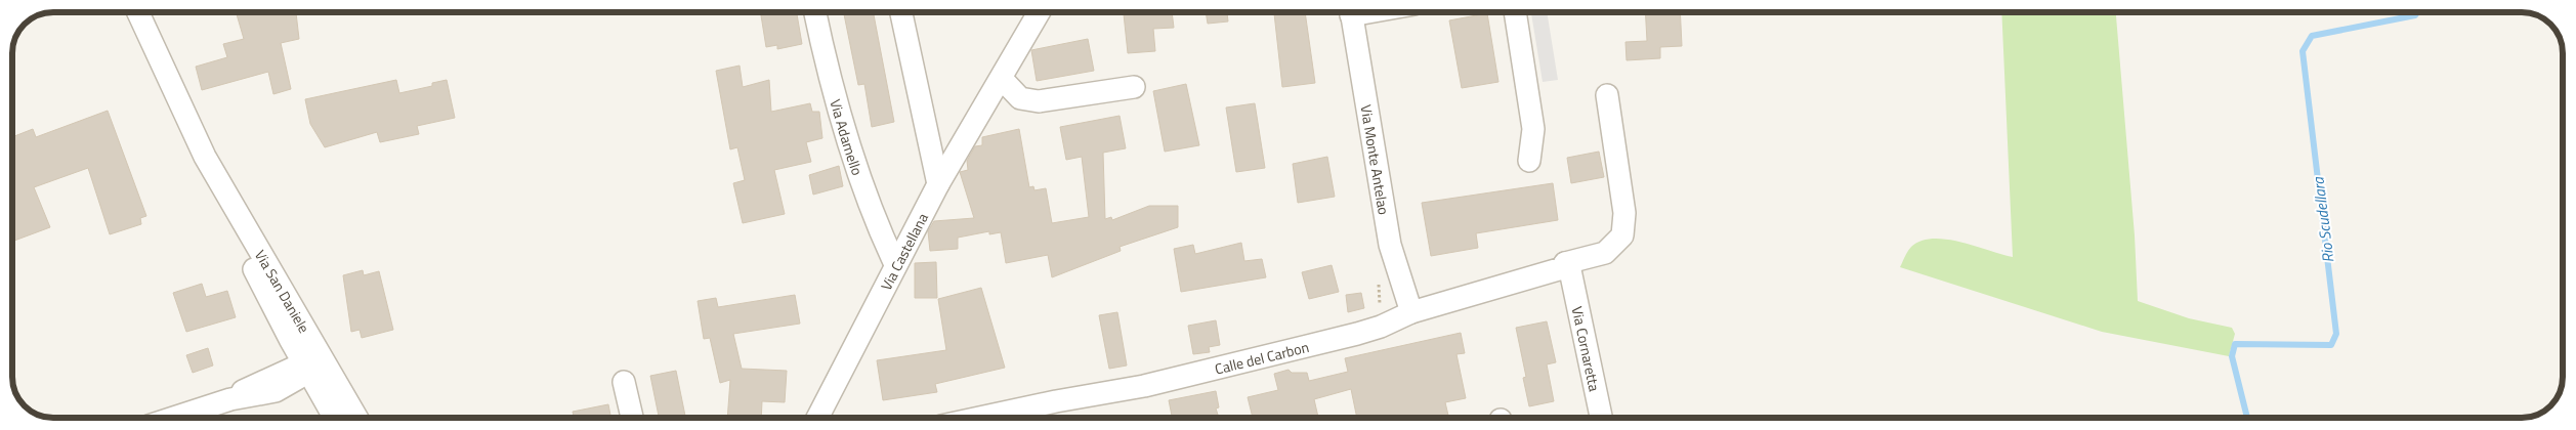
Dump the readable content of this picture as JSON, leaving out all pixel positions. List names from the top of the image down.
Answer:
{
  "streets": {
    "street": [
      "Via Adamello",
      "Via Monte Antelao",
      "Via Castellana",
      "Via San Daniele",
      "Via Cornaretta",
      "Calle del Carbon"
    ]
  },
  "crossings": [
    ["Via Adamello", "Via Castellana"],
    ["Via Monte Antelao", "Calle del Carbon"],
    ["Via Cornaretta", "Calle del Carbon"]
  ],
  "water": ["Rio Scudellara"]
}
